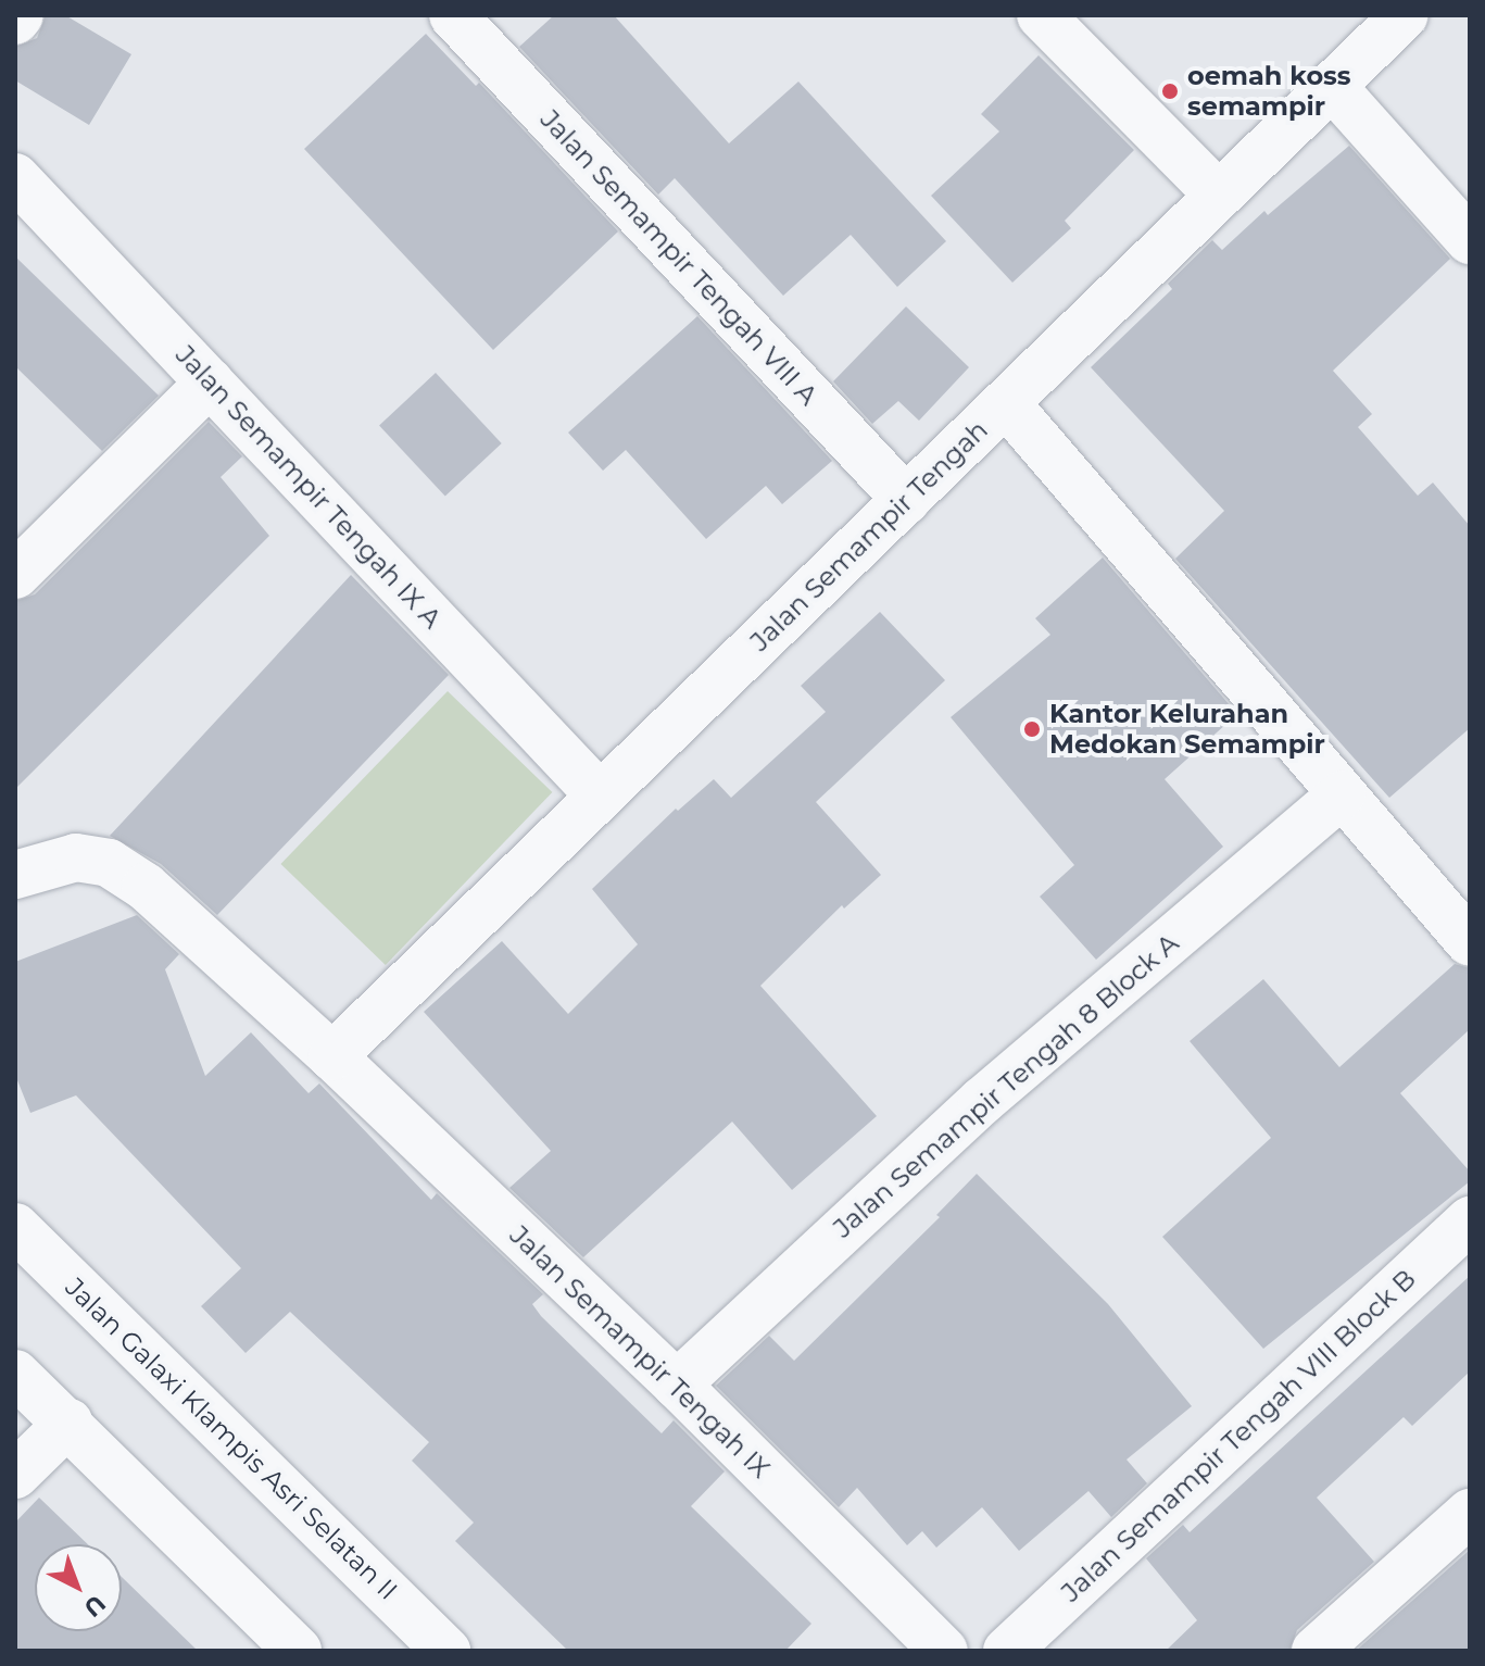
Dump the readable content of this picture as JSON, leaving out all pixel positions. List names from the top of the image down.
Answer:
{
  "streets": {
    "street": [
      "Jalan Semampir Tengah VIII A",
      "Jalan Semampir Tengah IX A",
      "Jalan Semampir Tengah",
      "Jalan Semampir Tengah 8 Block A",
      "Jalan Semampir Tengah IX",
      "Jalan Semampir Tengah VIII Block B",
      "Jalan Galaxi Klampis Asri Selatan II"
    ]
  },
  "crossings": [
    ["Jalan Semampir Tengah VIII A", "Jalan Semampir Tengah"],
    ["Jalan Semampir Tengah IX A", "Jalan Semampir Tengah"],
    ["Jalan Semampir Tengah", "Jalan Semampir Tengah IX"],
    ["Jalan Semampir Tengah 8 Block A", "Jalan Semampir Tengah IX"]
  ],
  "places": ["oemah koss semampir", "Kantor Kelurahan Medokan Semampir"],
  "north": "bottom right"
}
